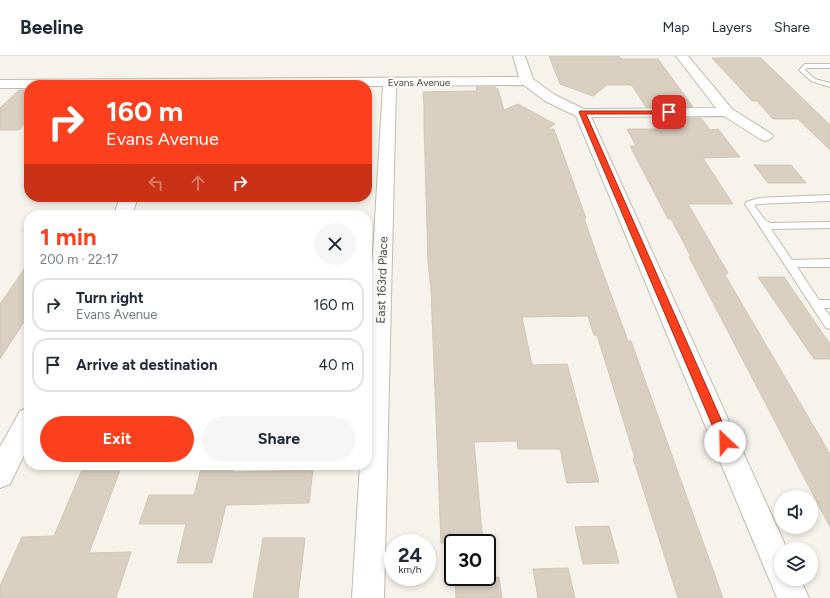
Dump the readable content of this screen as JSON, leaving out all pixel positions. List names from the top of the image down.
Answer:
{
  "streets": {
    "street": ["Evans Avenue", "East 163rd Place"]
  },
  "crossings": [
    ["Evans Avenue", "East 163rd Place"]
  ],
  "page": {
    "header": "Beeline",
    "nav": ["Map", "Layers", "Share"],
    "turn": ["160 m", "Evans Avenue"],
    "heading": ["1 min", "200 m · 22:17"],
    "list": [
      {
        "name": "Turn right",
        "note": "Evans Avenue",
        "value": "160 m"
      },
      {
        "name": "Arrive at destination",
        "value": "40 m"
      }
    ],
    "buttons": ["Exit", "Share"],
    "speed": "24 km/h",
    "limit": "30"
  }
}
